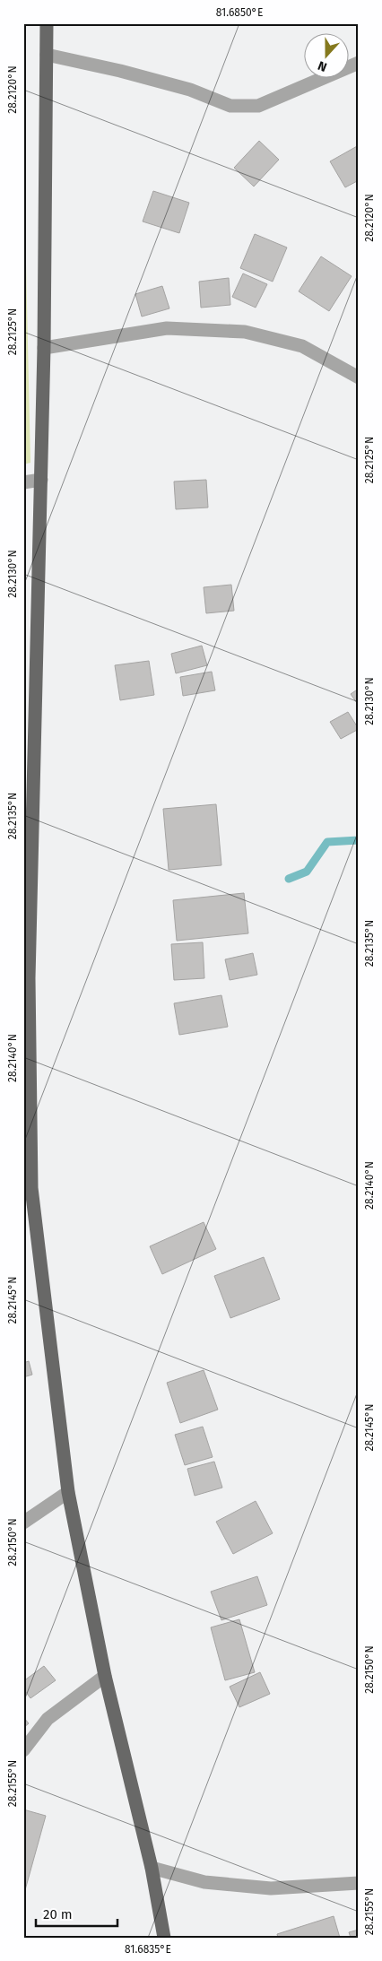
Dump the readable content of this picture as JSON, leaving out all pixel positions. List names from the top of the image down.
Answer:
{
  "scale_bar": "20 m",
  "north": "bottom",
  "coordinates": [
    "81.6850°E",
    "28.2120°N",
    "28.2125°N",
    "28.2130°N",
    "28.2135°N",
    "28.2140°N",
    "28.2145°N",
    "28.2150°N",
    "28.2155°N",
    "81.6835°E"
  ]
}
